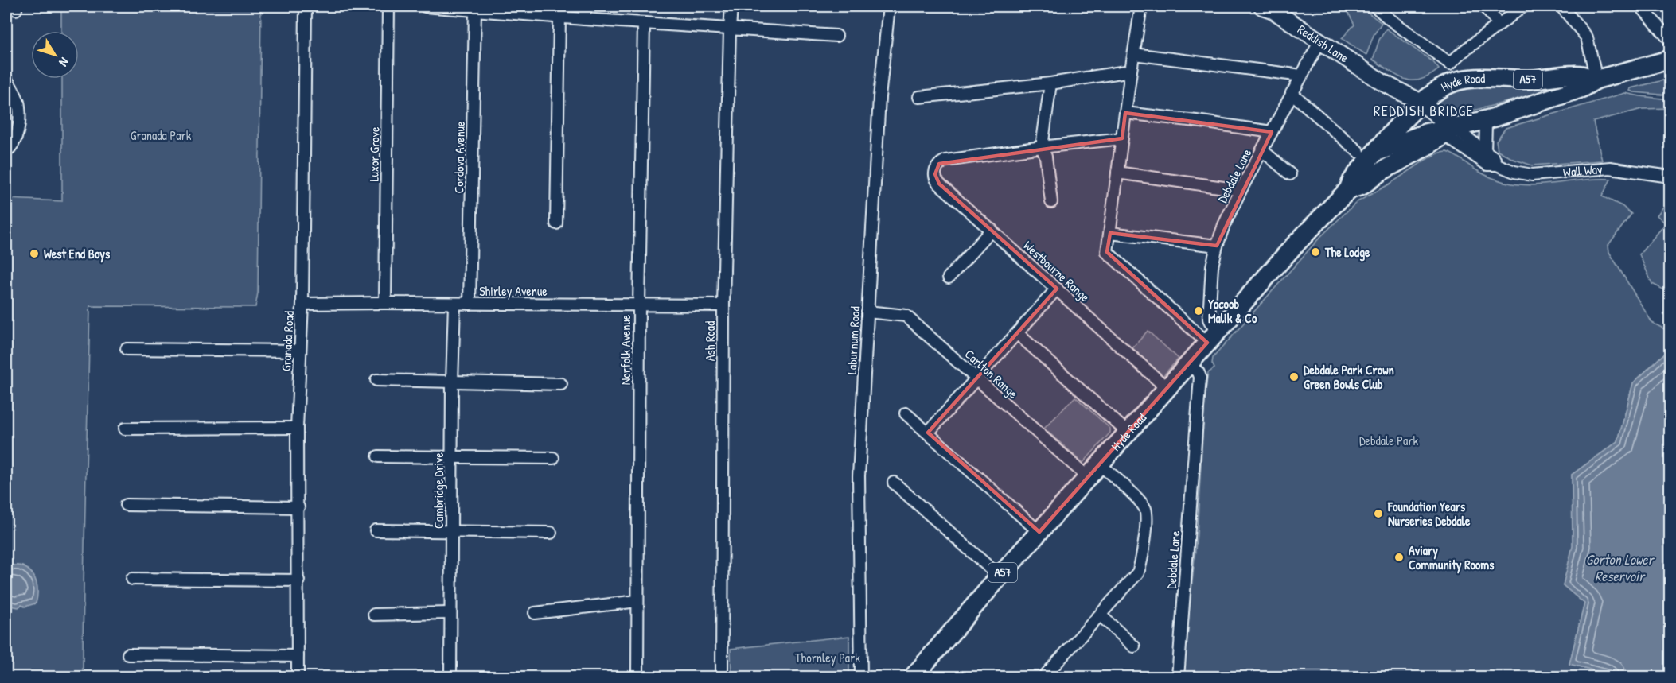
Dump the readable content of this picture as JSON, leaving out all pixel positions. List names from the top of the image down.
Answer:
{
  "streets": {
    "highway": ["A57", "Hyde Road"],
    "main road": ["Reddish Lane", "Wall Way"],
    "street": [
      "Luxor Grove",
      "Cordova Avenue",
      "Debdale Lane",
      "Westbourne Range",
      "Shirley Avenue",
      "Laburnum Road",
      "Granada Road",
      "Ash Road",
      "Norfolk Avenue",
      "Carlton Range",
      "Cambridge Drive"
    ]
  },
  "crossings": [
    ["Reddish Lane", "Hyde Road"],
    ["Reddish Lane", "Wall Way"],
    ["Reddish Lane", "Debdale Lane"],
    ["A57", "Hyde Road"],
    ["A57", "Wall Way"],
    ["Hyde Road", "Wall Way"],
    ["Hyde Road", "Debdale Lane"],
    ["Hyde Road", "Westbourne Range"],
    ["Hyde Road", "Carlton Range"],
    ["Luxor Grove", "Shirley Avenue"],
    ["Cordova Avenue", "Shirley Avenue"],
    ["Shirley Avenue", "Granada Road"],
    ["Shirley Avenue", "Ash Road"],
    ["Shirley Avenue", "Norfolk Avenue"],
    ["Shirley Avenue", "Cambridge Drive"],
    ["Laburnum Road", "Carlton Range"]
  ],
  "districts": ["REDDISH BRIDGE"],
  "water": ["Gorton Lower Reservoir"],
  "parks": ["Granada Park", "Debdale Park", "Thornley Park"],
  "places": [
    "The Lodge",
    "West End Boys",
    "Yacoob Malik & Co",
    "Debdale Park Crown Green Bowls Club",
    "Foundation Years Nurseries Debdale",
    "Aviary Community Rooms"
  ],
  "north": "bottom right"
}
